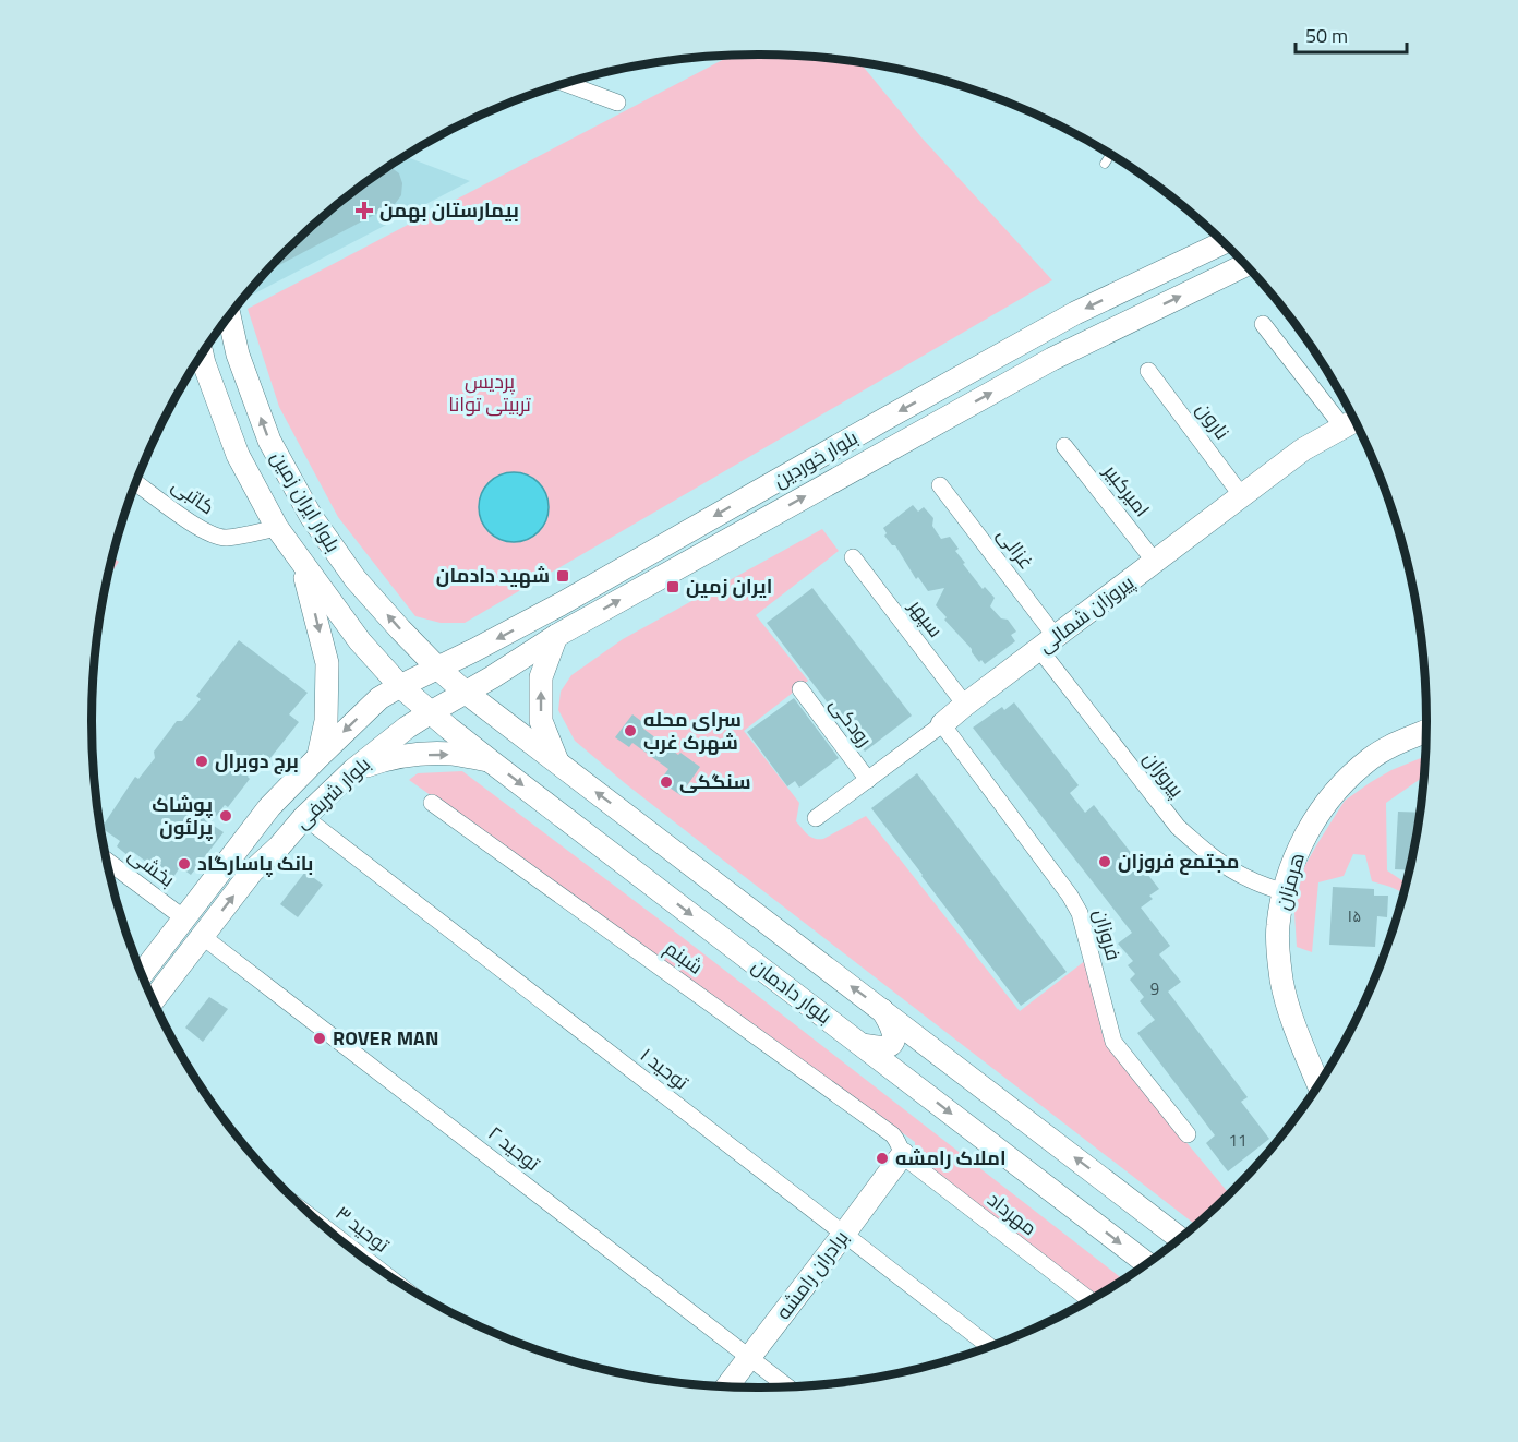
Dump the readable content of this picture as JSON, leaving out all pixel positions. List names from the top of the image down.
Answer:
{
  "streets": {
    "main road": [
      "بلوار خوردین",
      "بلوار ایران زمین",
      "پیروزان شمالی",
      "بلوار شریفی",
      "هرمزان",
      "بلوار دادمان",
      "برادران رامشه"
    ],
    "street": [
      "نارون",
      "امیرکبیر",
      "کاتبی",
      "غزالی",
      "سپهر",
      "رودکی",
      "پیروزان",
      "بخشی",
      "فروزان",
      "شبنم",
      "توحید ۱",
      "توحید ۲",
      "مهرداد",
      "توحید ۳"
    ]
  },
  "crossings": [
    ["نارون", "پیروزان شمالی"],
    ["بلوار خوردین", "بلوار ایران زمین"],
    ["بلوار خوردین", "بلوار شریفی"],
    ["بلوار خوردین", "بلوار دادمان"],
    ["امیرکبیر", "پیروزان شمالی"],
    ["کاتبی", "بلوار ایران زمین"],
    ["بلوار ایران زمین", "بلوار شریفی"],
    ["بلوار ایران زمین", "بلوار دادمان"],
    ["غزالی", "پیروزان شمالی"],
    ["غزالی", "پیروزان"],
    ["پیروزان شمالی", "سپهر"],
    ["پیروزان شمالی", "رودکی"],
    ["پیروزان شمالی", "پیروزان"],
    ["پیروزان شمالی", "فروزان"],
    ["پیروزان", "هرمزان"],
    ["بلوار شریفی", "بخشی"],
    ["بلوار شریفی", "بلوار دادمان"],
    ["بلوار شریفی", "توحید ۱"],
    ["بلوار شریفی", "توحید ۲"],
    ["شبنم", "مهرداد"],
    ["شبنم", "برادران رامشه"],
    ["توحید ۱", "برادران رامشه"],
    ["توحید ۲", "برادران رامشه"],
    ["مهرداد", "برادران رامشه"]
  ],
  "parks": ["پردیس تربیتی توانا"],
  "places": {
    "health": ["بیمارستان بهمن"],
    "transit": ["شهید دادمان", "ایران زمین"],
    "other": [
      "سرای محله شهرک غرب",
      "برج دوبرال",
      "سنگکی",
      "پوشاک پرلئون",
      "مجتمع فروزان",
      "بانک پاسارگاد",
      "ROVER MAN",
      "املاک رامشه"
    ]
  },
  "house_numbers": ["۱۵", "9", "11"],
  "scale_bar": "50 m"
}
